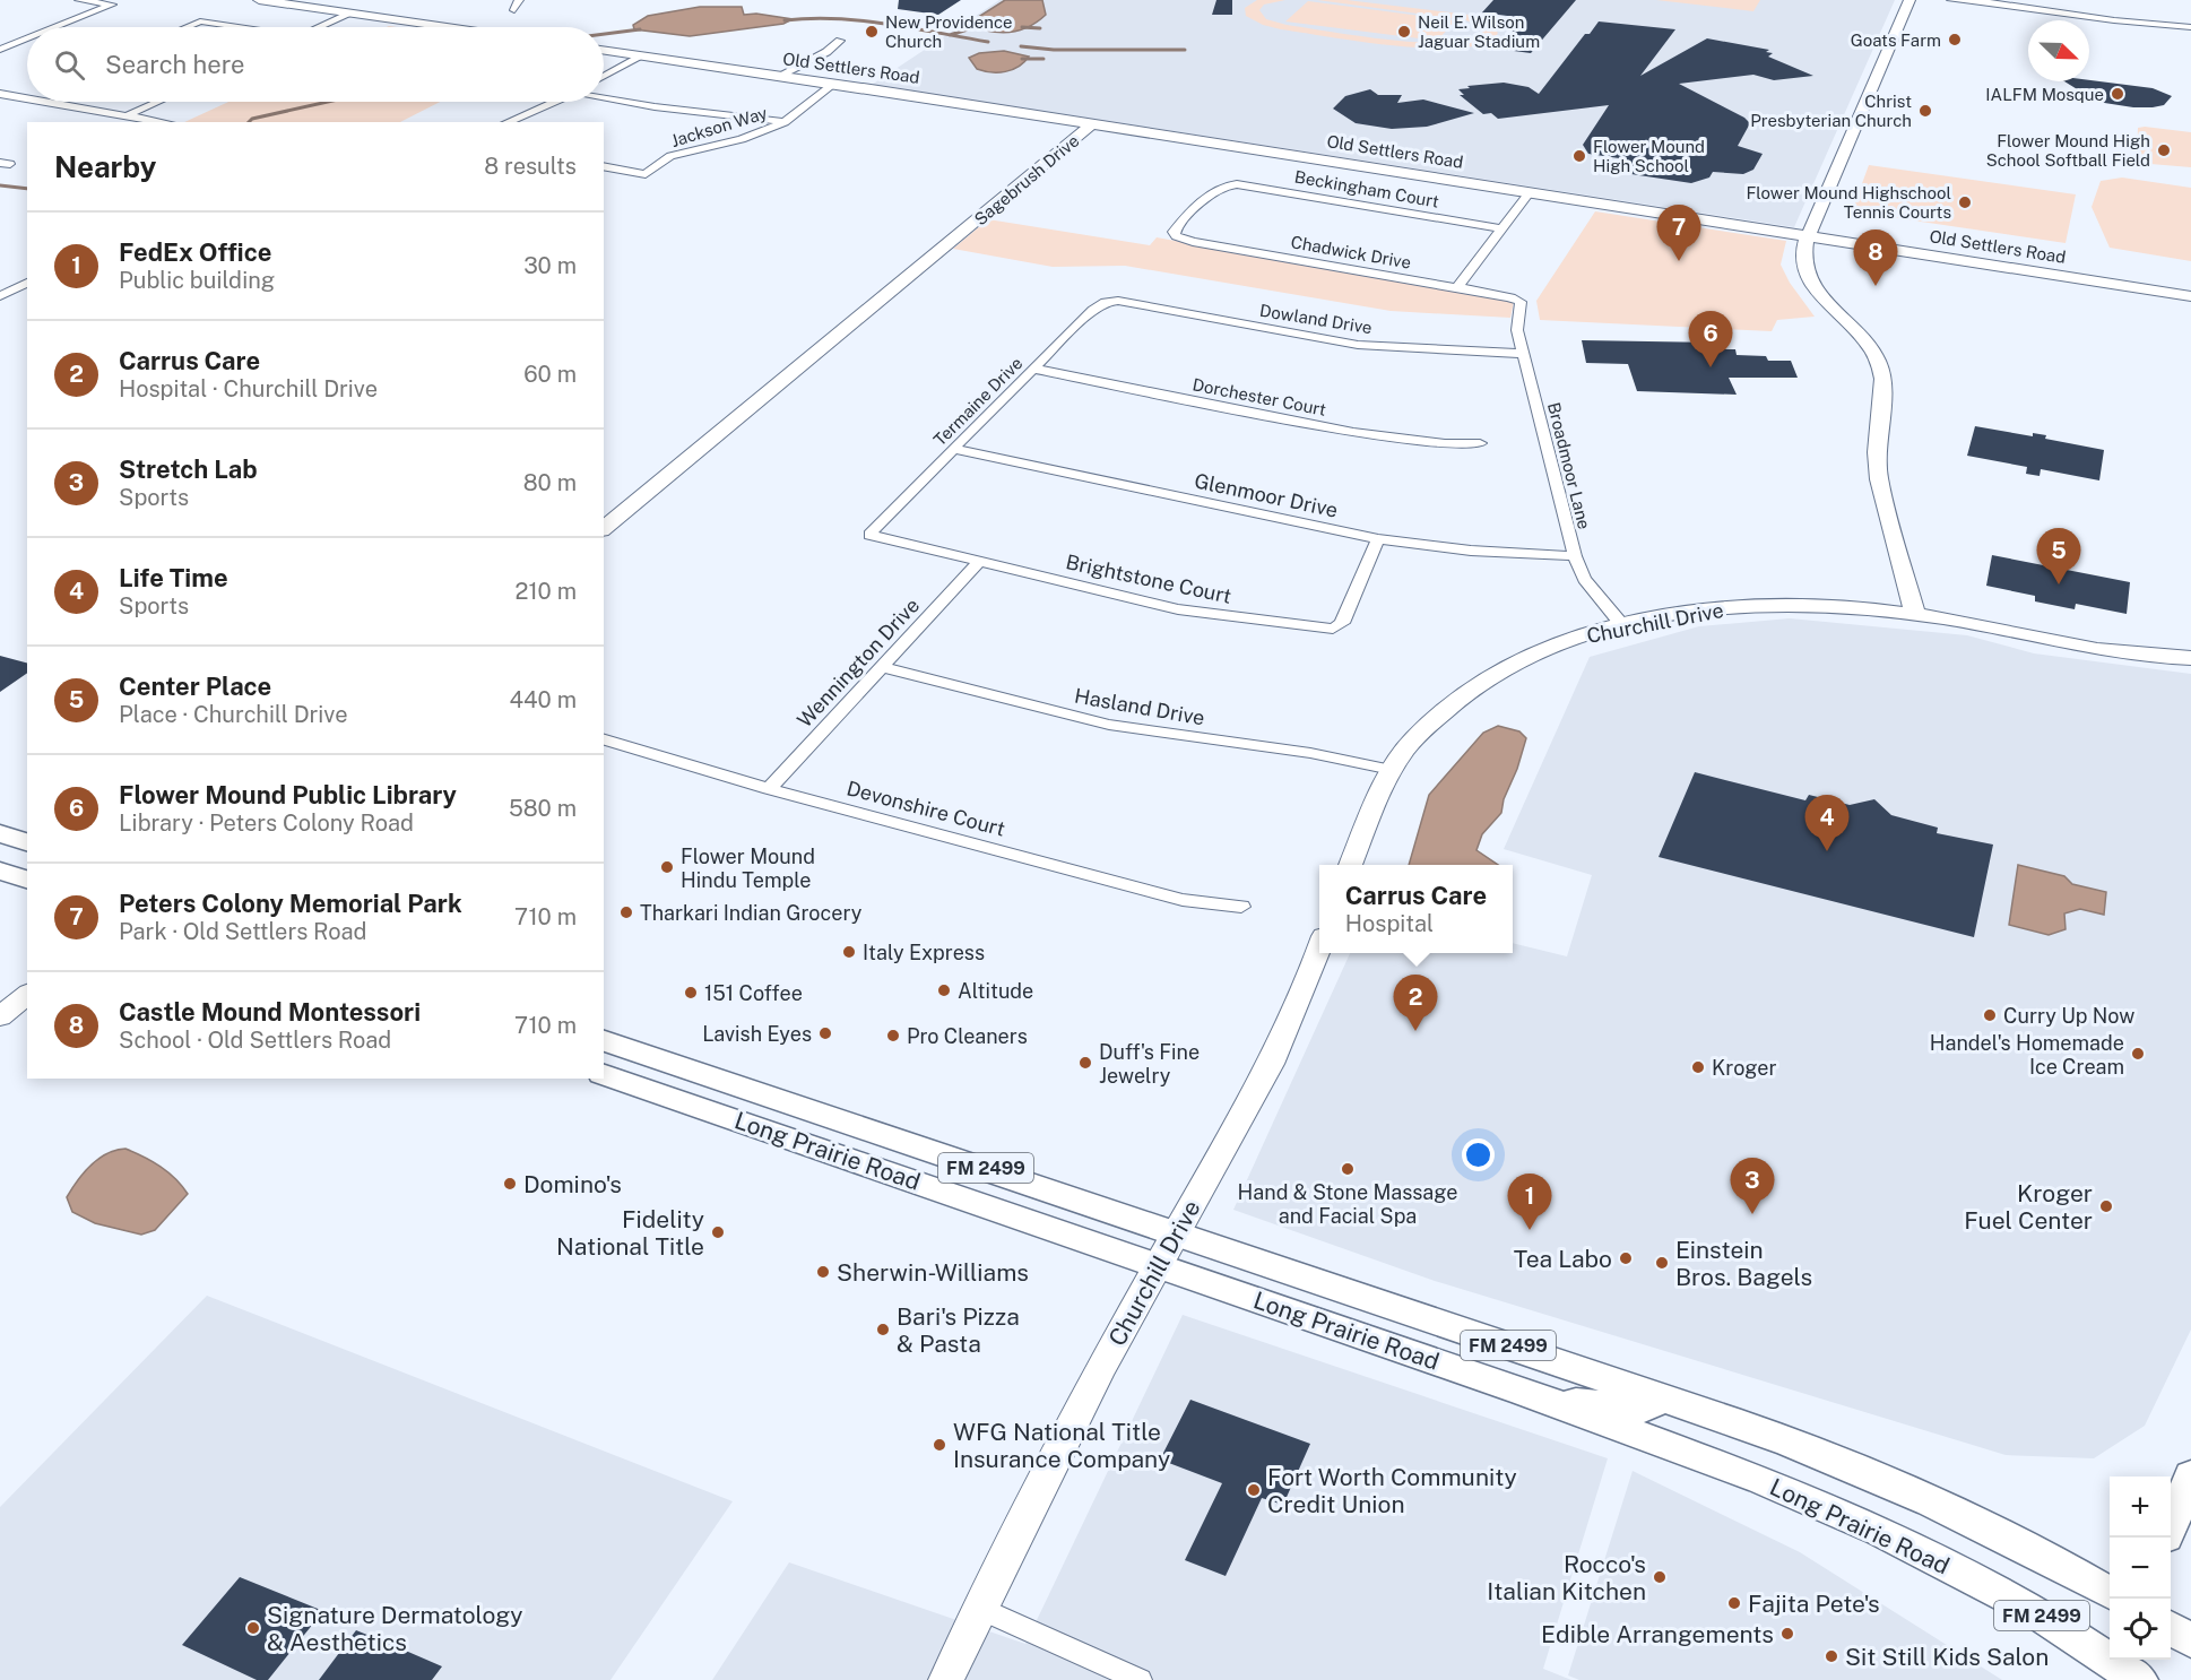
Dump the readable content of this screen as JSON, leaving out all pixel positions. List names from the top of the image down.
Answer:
{
  "streets": {
    "main road": ["Long Prairie Road", "FM 2499"],
    "street": [
      "Old Settlers Road",
      "Jackson Way",
      "Sagebrush Drive",
      "Beckingham Court",
      "Chadwick Drive",
      "Dowland Drive",
      "Dorchester Court",
      "Termaine Drive",
      "Broadmoor Lane",
      "Glenmoor Drive",
      "Brightstone Court",
      "Churchill Drive",
      "Wennington Drive",
      "Hasland Drive",
      "Devonshire Court"
    ]
  },
  "crossings": [
    ["Old Settlers Road", "Jackson Way"],
    ["Old Settlers Road", "Sagebrush Drive"],
    ["Beckingham Court", "Chadwick Drive"],
    ["Chadwick Drive", "Broadmoor Lane"],
    ["Dowland Drive", "Termaine Drive"],
    ["Dowland Drive", "Broadmoor Lane"],
    ["Dorchester Court", "Termaine Drive"],
    ["Termaine Drive", "Glenmoor Drive"],
    ["Termaine Drive", "Brightstone Court"],
    ["Broadmoor Lane", "Glenmoor Drive"],
    ["Broadmoor Lane", "Churchill Drive"],
    ["Glenmoor Drive", "Brightstone Court"],
    ["Brightstone Court", "Wennington Drive"],
    ["Churchill Drive", "Hasland Drive"],
    ["Churchill Drive", "Long Prairie Road"],
    ["Wennington Drive", "Hasland Drive"],
    ["Wennington Drive", "Devonshire Court"]
  ],
  "places": [
    "New Providence Church",
    "Neil E. Wilson Jaguar Stadium",
    "Goats Farm",
    "IALFM Mosque",
    "Christ Presbyterian Church",
    "Flower Mound High School Softball Field",
    "Flower Mound High School",
    "Flower Mound Highschool Tennis Courts",
    "Flower Mound Hindu Temple",
    "Tharkari Indian Grocery",
    "Italy Express",
    "Altitude",
    "151 Coffee",
    "Curry Up Now",
    "Lavish Eyes",
    "Pro Cleaners",
    "Handel's Homemade Ice Cream",
    "Duff's Fine Jewelry",
    "Kroger",
    "Hand & Stone Massage and Facial Spa",
    "Domino's",
    "Kroger Fuel Center",
    "Fidelity National Title",
    "Tea Labo",
    "Einstein Bros. Bagels",
    "Sherwin-Williams",
    "Bari's Pizza & Pasta",
    "WFG National Title Insurance Company",
    "Fort Worth Community Credit Union",
    "Rocco's Italian Kitchen",
    "Fajita Pete's",
    "Signature Dermatology & Aesthetics",
    "Edible Arrangements",
    "Sit Still Kids Salon"
  ],
  "north": "bottom right",
  "page": {
    "search": "Search here",
    "heading": ["Nearby", "8 results"],
    "pins": [
      "7",
      "8",
      "6",
      "5",
      "4",
      "2",
      "3",
      "1"
    ],
    "list": [
      {
        "mark": "1",
        "name": "FedEx Office",
        "note": "Public building",
        "value": "30 m"
      },
      {
        "mark": "2",
        "name": "Carrus Care",
        "note": "Hospital · Churchill Drive",
        "value": "60 m"
      },
      {
        "mark": "3",
        "name": "Stretch Lab",
        "note": "Sports",
        "value": "80 m"
      },
      {
        "mark": "4",
        "name": "Life Time",
        "note": "Sports",
        "value": "210 m"
      },
      {
        "mark": "5",
        "name": "Center Place",
        "note": "Place · Churchill Drive",
        "value": "440 m"
      },
      {
        "mark": "6",
        "name": "Flower Mound Public Library",
        "note": "Library · Peters Colony Road",
        "value": "580 m"
      },
      {
        "mark": "7",
        "name": "Peters Colony Memorial Park",
        "note": "Park · Old Settlers Road",
        "value": "710 m"
      },
      {
        "mark": "8",
        "name": "Castle Mound Montessori",
        "note": "School · Old Settlers Road",
        "value": "710 m"
      }
    ],
    "popup": ["Carrus Care", "Hospital"],
    "map_buttons": ["+", "−"]
  }
}
